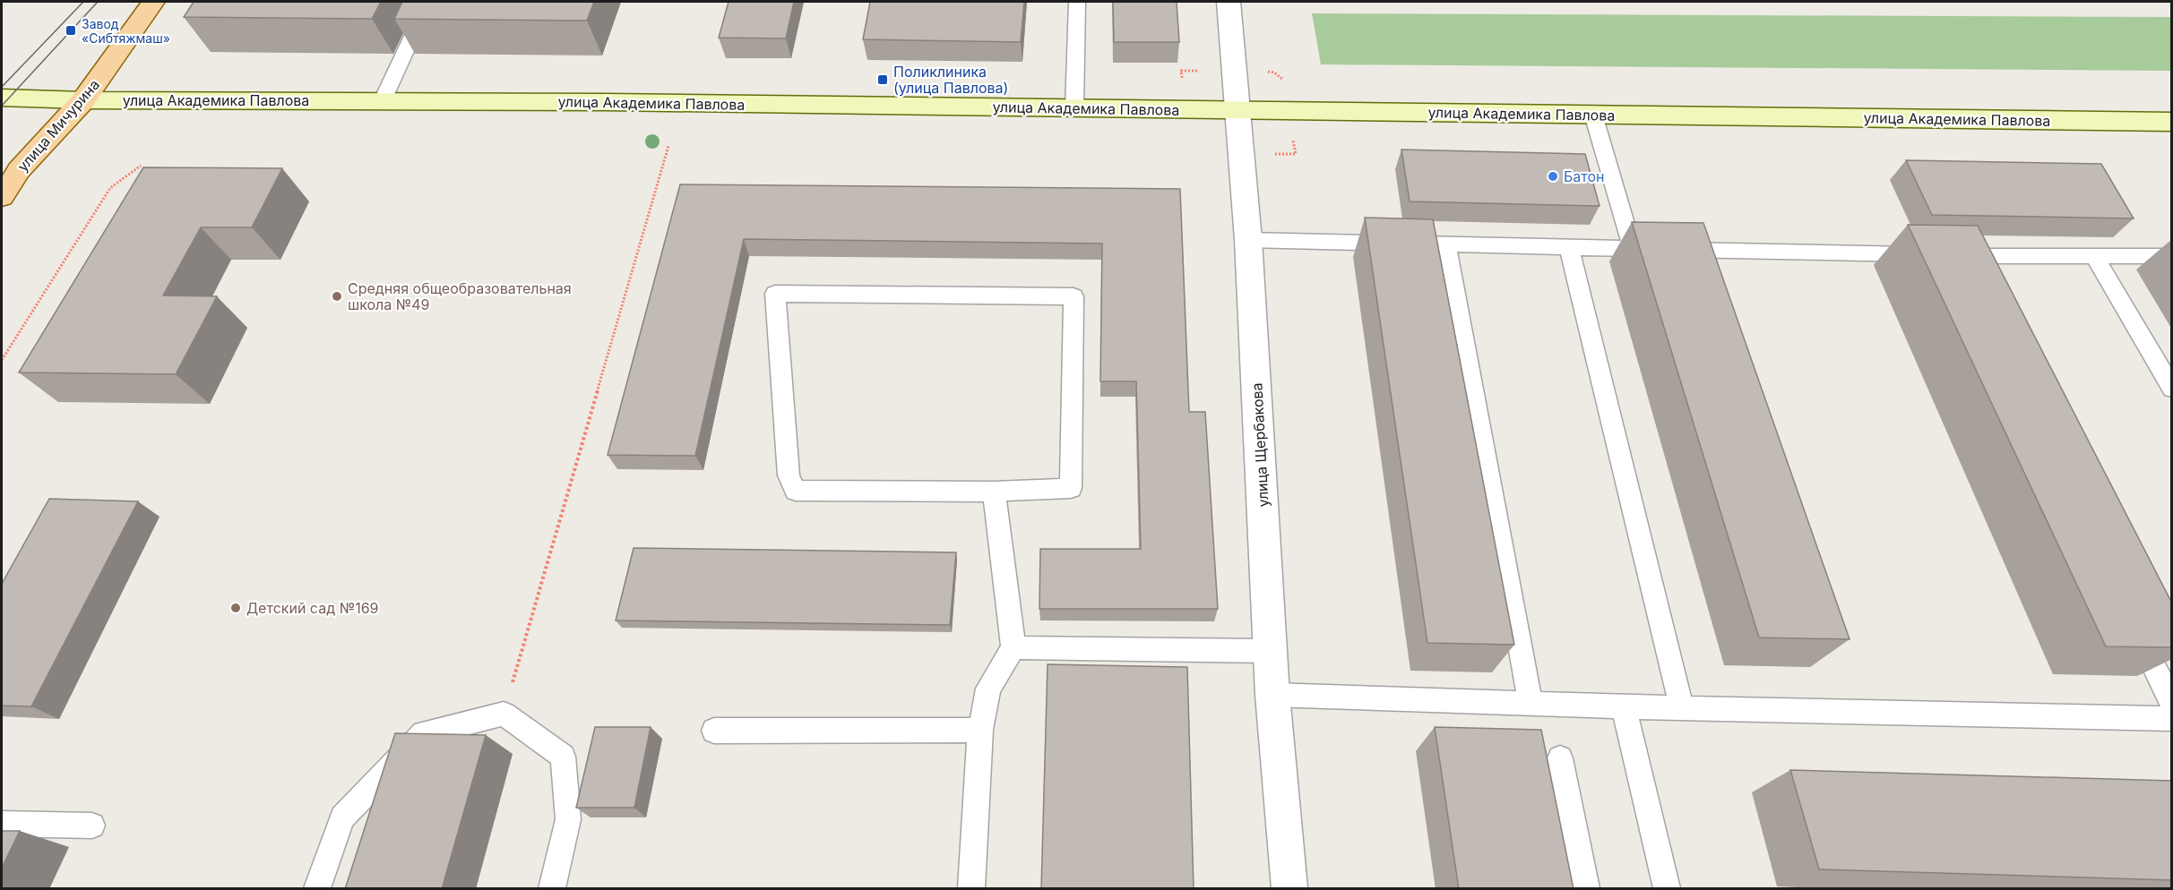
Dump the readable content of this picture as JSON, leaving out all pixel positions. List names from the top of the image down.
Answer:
{
  "streets": {
    "main road": ["улица Академика Павлова", "улица Мичурина"],
    "street": ["улица Щербакова"]
  },
  "crossings": [
    ["улица Академика Павлова", "улица Мичурина"],
    ["улица Академика Павлова", "улица Щербакова"]
  ],
  "places": {
    "transit": ["Завод «Сибтяжмаш»", "Поликлиника (улица Павлова)"],
    "other": ["Батон", "Средняя общеобразовательная школа №49", "Детский сад №169"]
  }
}
